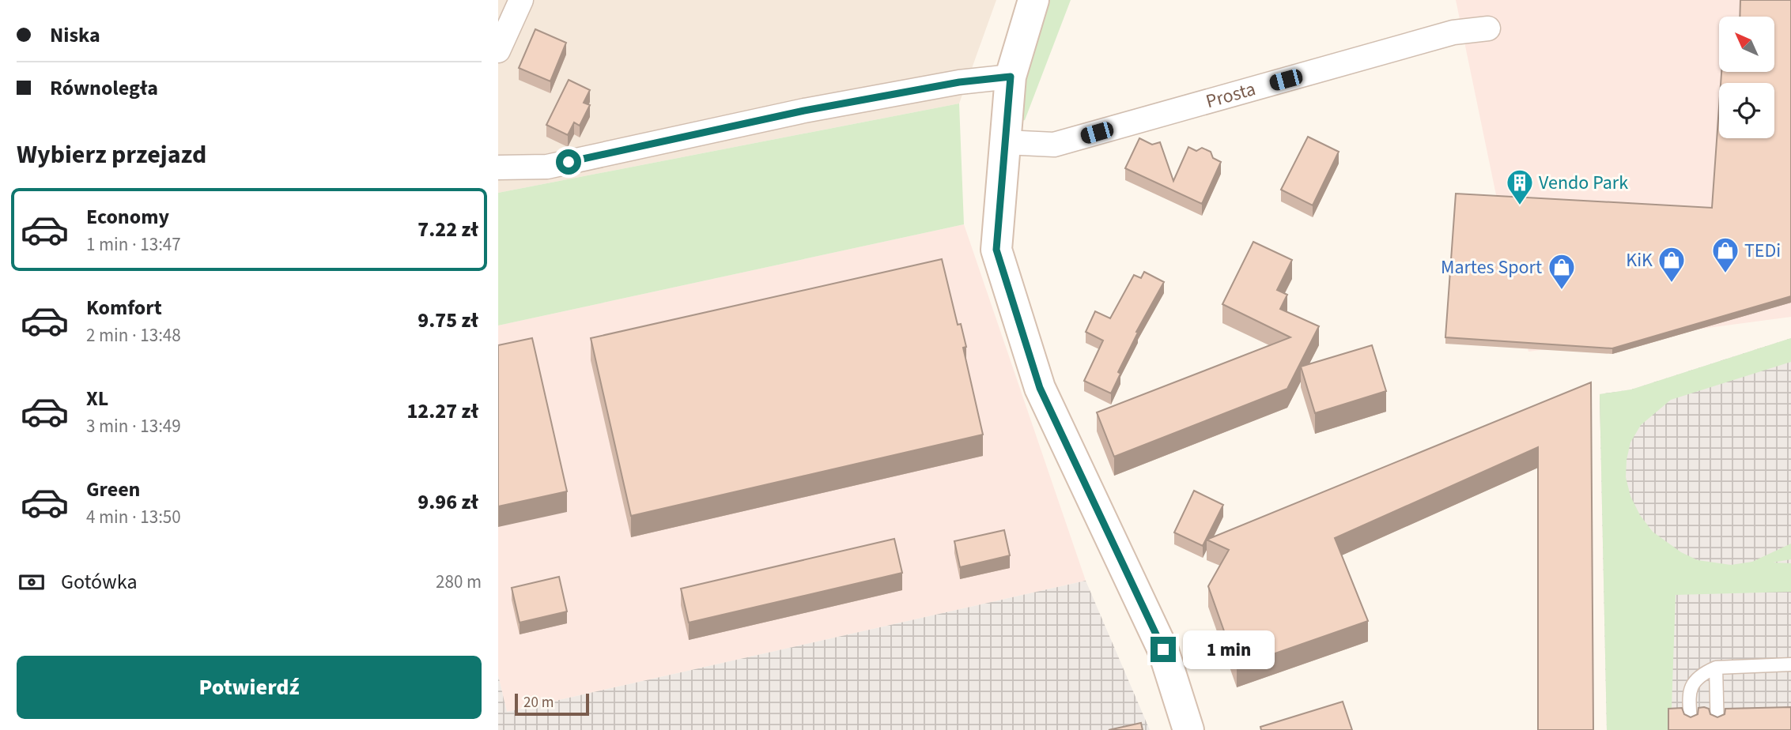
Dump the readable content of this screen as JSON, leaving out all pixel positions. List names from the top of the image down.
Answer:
{
  "streets": {
    "street": ["Prosta"]
  },
  "places": {
    "building": ["Vendo Park"],
    "shop": ["TEDi", "KiK", "Martes Sport"]
  },
  "scale_bar": "20 m",
  "north": "top left",
  "page": {
    "banner": ["Niska", "Równoległa"],
    "heading": "Wybierz przejazd",
    "list": [
      {
        "name": "Economy",
        "note": "1 min · 13:47",
        "value": "7.22 zł"
      },
      {
        "name": "Komfort",
        "note": "2 min · 13:48",
        "value": "9.75 zł"
      },
      {
        "name": "XL",
        "note": "3 min · 13:49",
        "value": "12.27 zł"
      },
      {
        "name": "Green",
        "note": "4 min · 13:50",
        "value": "9.96 zł"
      }
    ],
    "pay": ["Gotówka", "280 m"],
    "bubble": "1 min",
    "buttons": "Potwierdź",
    "scale": "20 m"
  }
}
